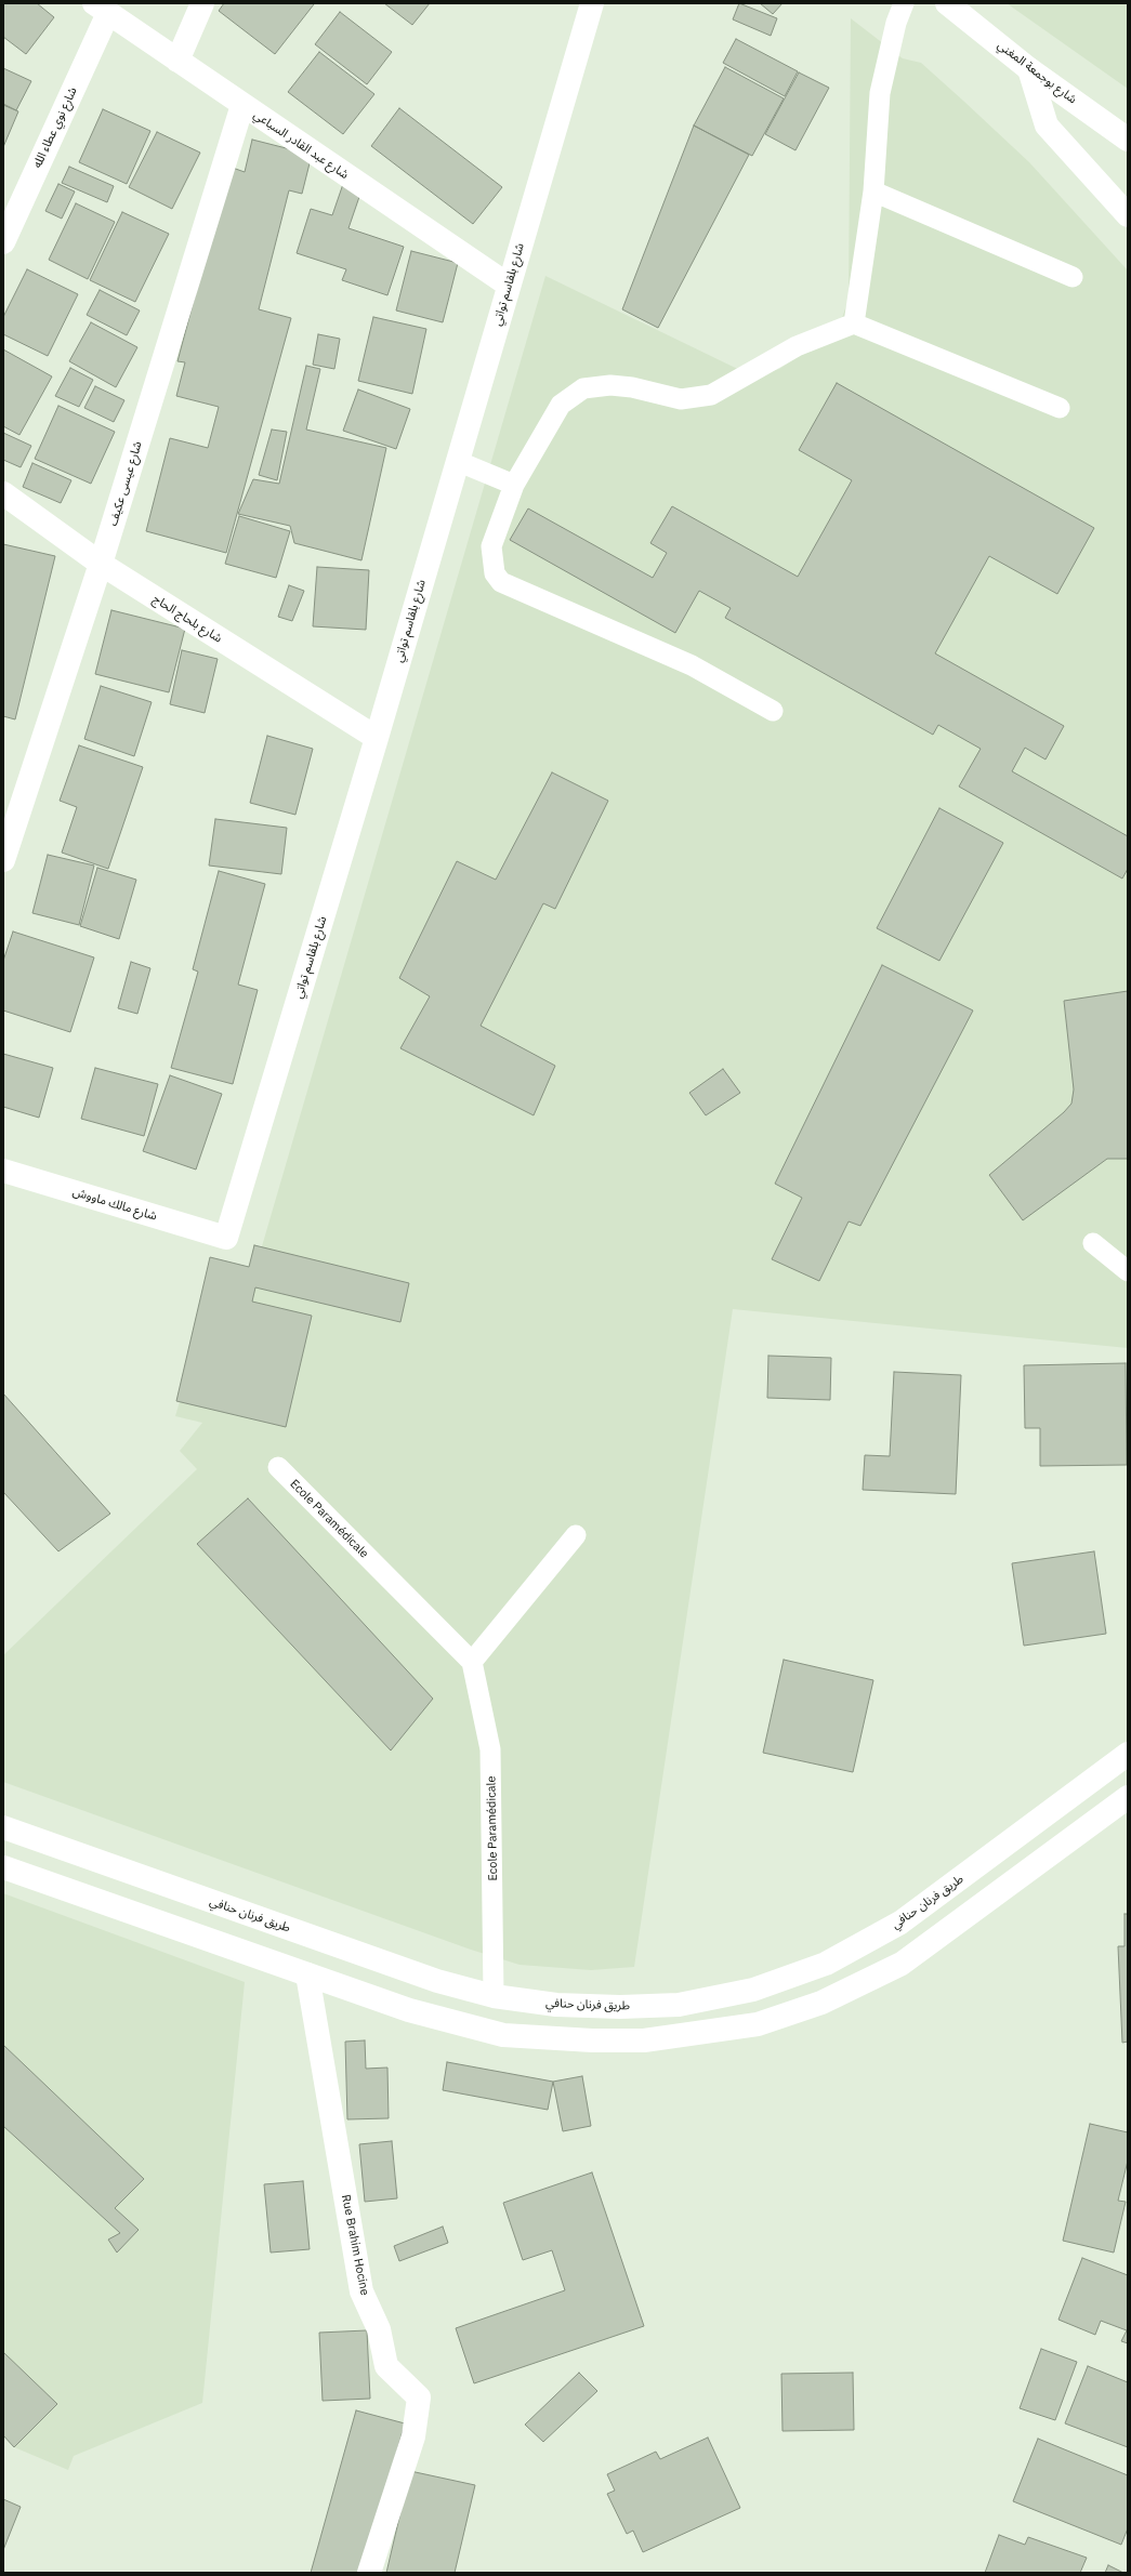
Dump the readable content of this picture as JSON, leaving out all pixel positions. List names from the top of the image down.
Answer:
{
  "streets": {
    "street": [
      "شارع بوجمعة المغني",
      "شارع نوي عطاء الله",
      "شارع عبد القادر السباعي",
      "شارع بلقاسم تواتي",
      "شارع عيسى عكيف",
      "شارع بلحاج الحاج",
      "شارع مالك ماووش",
      "طريق فرنان حنافي",
      "Rue Brahim Hocine"
    ],
    "lane": ["Ecole Paramédicale"]
  },
  "crossings": [
    ["شارع نوي عطاء الله", "شارع عبد القادر السباعي"],
    ["شارع عبد القادر السباعي", "شارع بلقاسم تواتي"],
    ["شارع عبد القادر السباعي", "شارع عيسى عكيف"],
    ["شارع بلقاسم تواتي", "شارع بلحاج الحاج"],
    ["شارع بلقاسم تواتي", "شارع مالك ماووش"],
    ["شارع عيسى عكيف", "شارع بلحاج الحاج"],
    ["Ecole Paramédicale", "طريق فرنان حنافي"]
  ]
}
